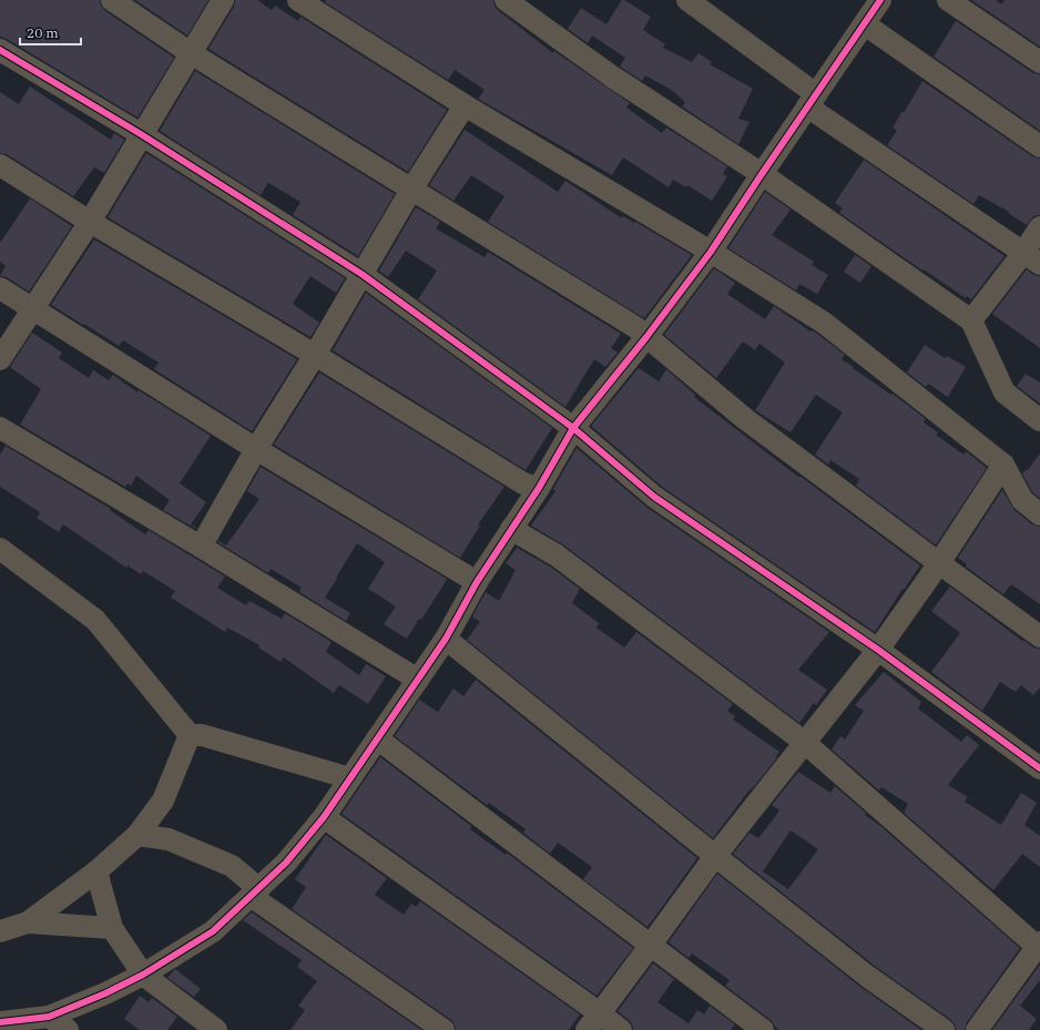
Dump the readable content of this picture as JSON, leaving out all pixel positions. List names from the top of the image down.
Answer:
{
  "scale_bar": "20 m"
}
